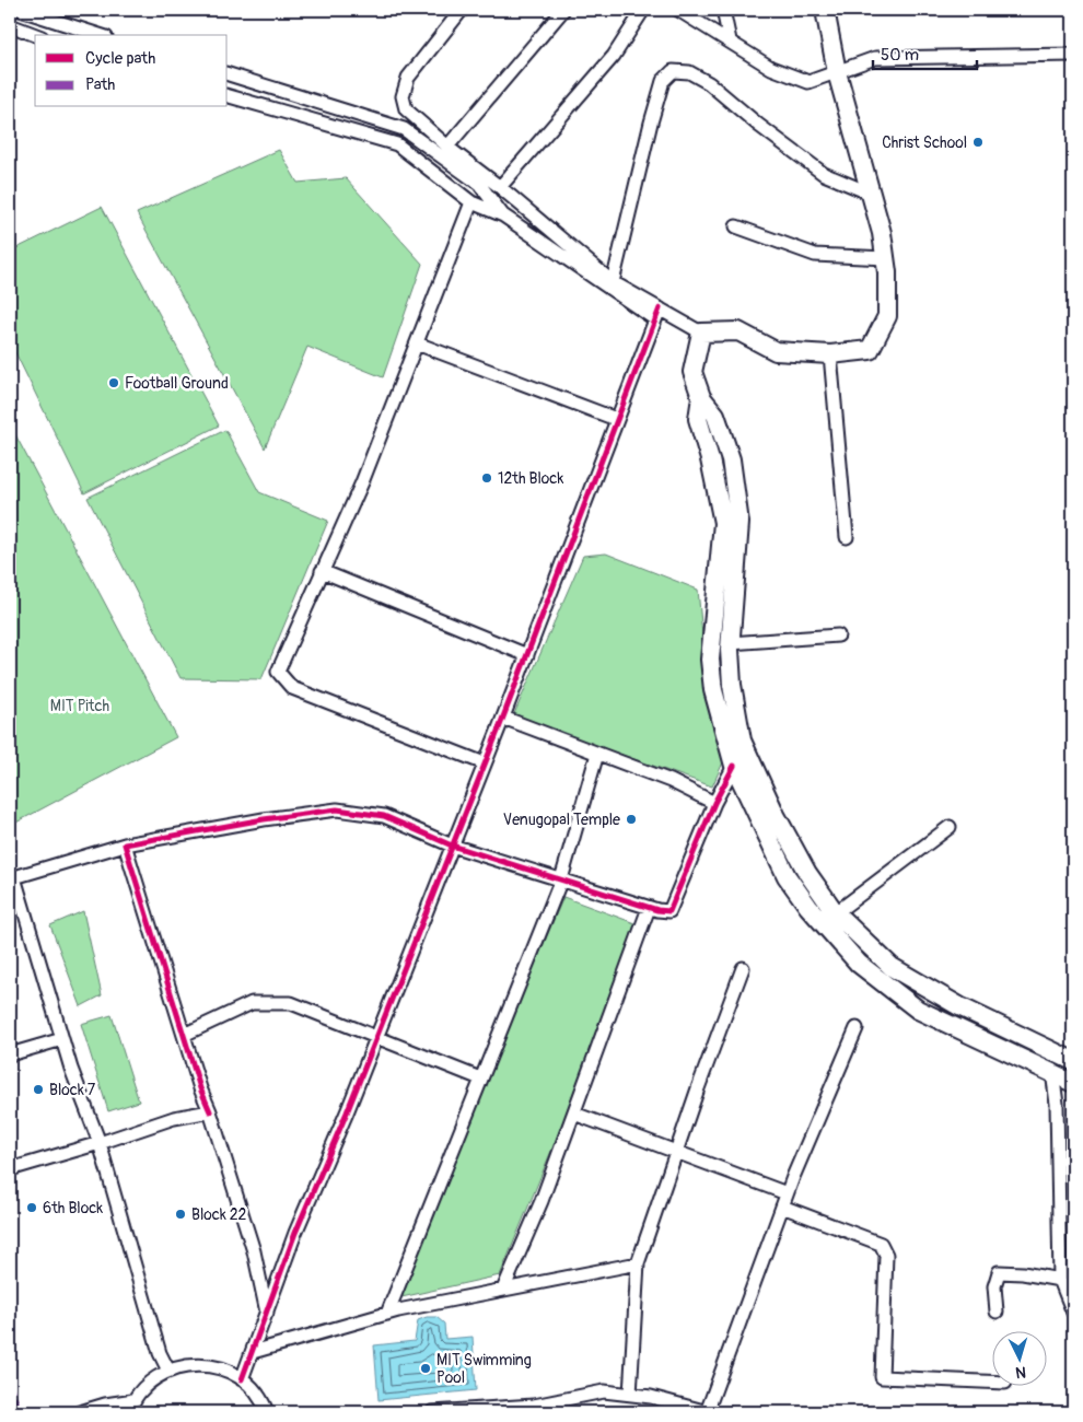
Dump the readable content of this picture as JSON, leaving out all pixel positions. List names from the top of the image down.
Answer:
{
  "parks": ["MIT Pitch"],
  "places": [
    "Christ School",
    "Football Ground",
    "12th Block",
    "Venugopal Temple",
    "Block 7",
    "6th Block",
    "Block 22",
    "MIT Swimming Pool"
  ],
  "legend": ["Cycle path", "Path"],
  "scale_bar": "50 m",
  "north": "bottom"
}
